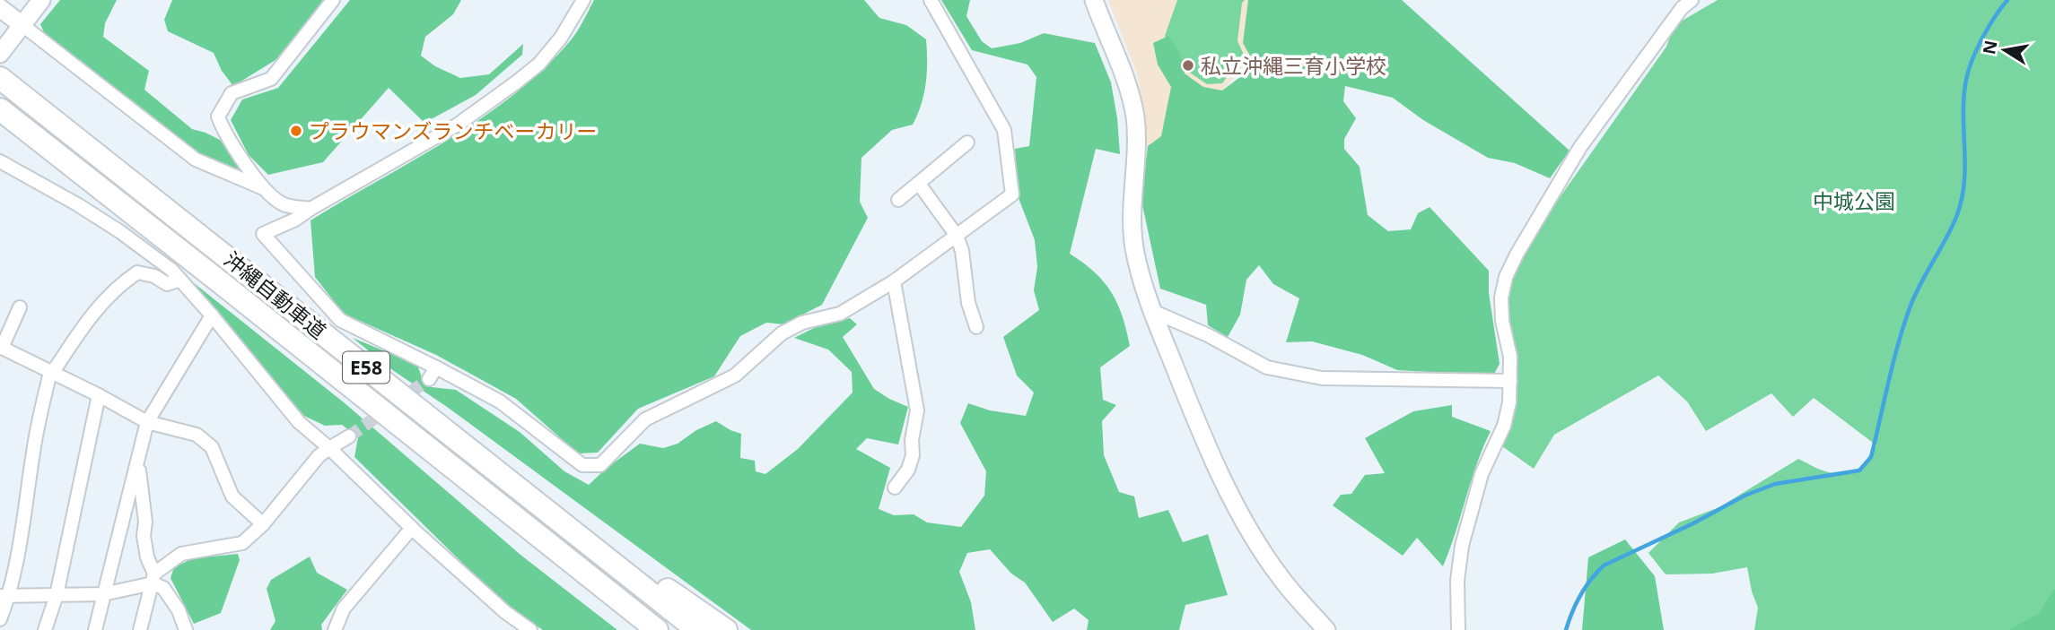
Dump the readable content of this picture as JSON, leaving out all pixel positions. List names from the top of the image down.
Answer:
{
  "streets": {
    "highway": ["沖縄自動車道", "E58"]
  },
  "parks": ["中城公園"],
  "places": ["私立沖縄三育小学校", "プラウマンズランチベーカリー"],
  "north": "left"
}
